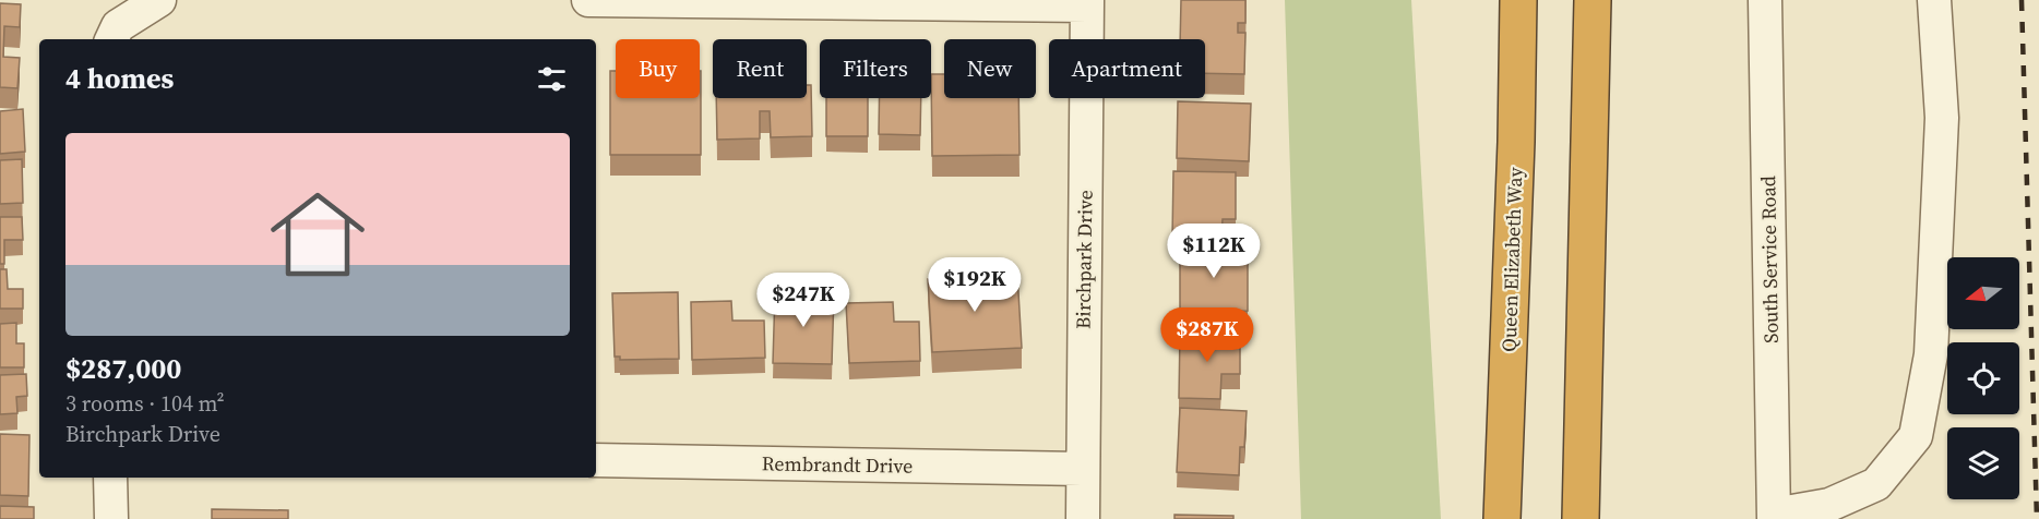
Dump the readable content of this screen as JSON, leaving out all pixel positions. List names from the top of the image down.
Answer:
{
  "streets": {
    "highway": ["Queen Elizabeth Way"],
    "street": ["Birchpark Drive", "South Service Road", "Rembrandt Drive"]
  },
  "crossings": [
    ["Birchpark Drive", "Rembrandt Drive"]
  ],
  "north": "left",
  "page": {
    "chip": [
      "Buy",
      "Rent",
      "Filters",
      "New",
      "Apartment"
    ],
    "heading": "4 homes",
    "list": [
      {
        "name": "$287,000",
        "note": "3 rooms · 104 m² · Birchpark Drive"
      }
    ],
    "price": [
      "$112K",
      "$192K",
      "$247K",
      "$287K"
    ]
  }
}
